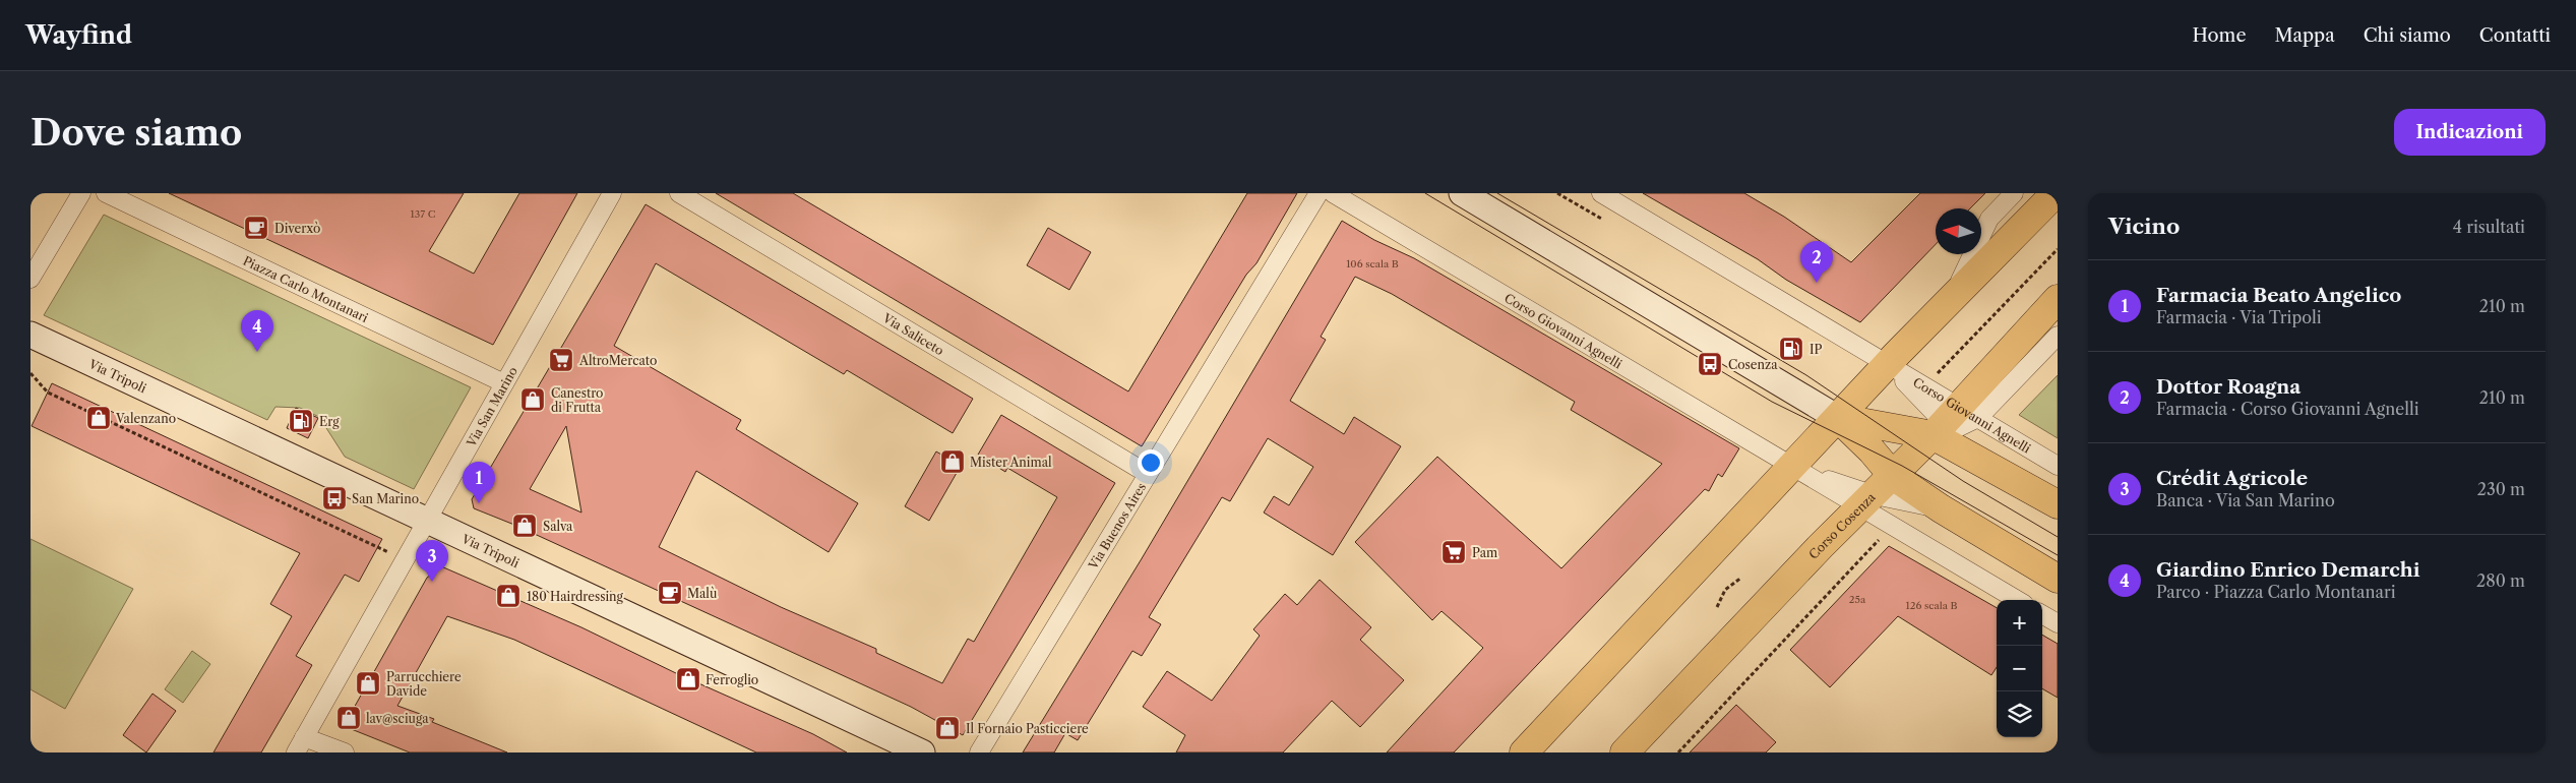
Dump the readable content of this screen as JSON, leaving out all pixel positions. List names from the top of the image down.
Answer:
{
  "streets": {
    "main road": ["Corso Giovanni Agnelli", "Corso Cosenza"],
    "street": [
      "Piazza Carlo Montanari",
      "Via Saliceto",
      "Via Tripoli",
      "Via San Marino",
      "Via Buenos Aires"
    ]
  },
  "crossings": [
    ["Piazza Carlo Montanari", "Via San Marino"],
    ["Corso Giovanni Agnelli", "Corso Cosenza"],
    ["Via Saliceto", "Via Buenos Aires"],
    ["Via Tripoli", "Via San Marino"]
  ],
  "places": {
    "cafe": ["Diverxò", "Malù"],
    "fuel station": ["IP", "Erg"],
    "supermarket": ["AltroMercato", "Pam"],
    "bus stop": ["Cosenza", "San Marino"],
    "shop": [
      "Canestro di Frutta",
      "Valenzano",
      "Mister Animal",
      "Salva",
      "180 Hairdressing",
      "Ferroglio",
      "Parrucchiere Davide",
      "lav@sciuga",
      "Il Fornaio Pasticciere"
    ]
  },
  "house_numbers": [
    "137 C",
    "106 scala B",
    "25a",
    "126 scala B"
  ],
  "north": "left",
  "page": {
    "header": "Wayfind",
    "nav": [
      "Home",
      "Mappa",
      "Chi siamo",
      "Contatti"
    ],
    "buttons": "Indicazioni",
    "title": "Dove siamo",
    "heading": ["Vicino", "4 risultati"],
    "pins": [
      "2",
      "4",
      "1",
      "3"
    ],
    "list": [
      {
        "mark": "1",
        "name": "Farmacia Beato Angelico",
        "note": "Farmacia · Via Tripoli",
        "value": "210 m"
      },
      {
        "mark": "2",
        "name": "Dottor Roagna",
        "note": "Farmacia · Corso Giovanni Agnelli",
        "value": "210 m"
      },
      {
        "mark": "3",
        "name": "Crédit Agricole",
        "note": "Banca · Via San Marino",
        "value": "230 m"
      },
      {
        "mark": "4",
        "name": "Giardino Enrico Demarchi",
        "note": "Parco · Piazza Carlo Montanari",
        "value": "280 m"
      }
    ],
    "map_buttons": ["+", "−"]
  }
}
